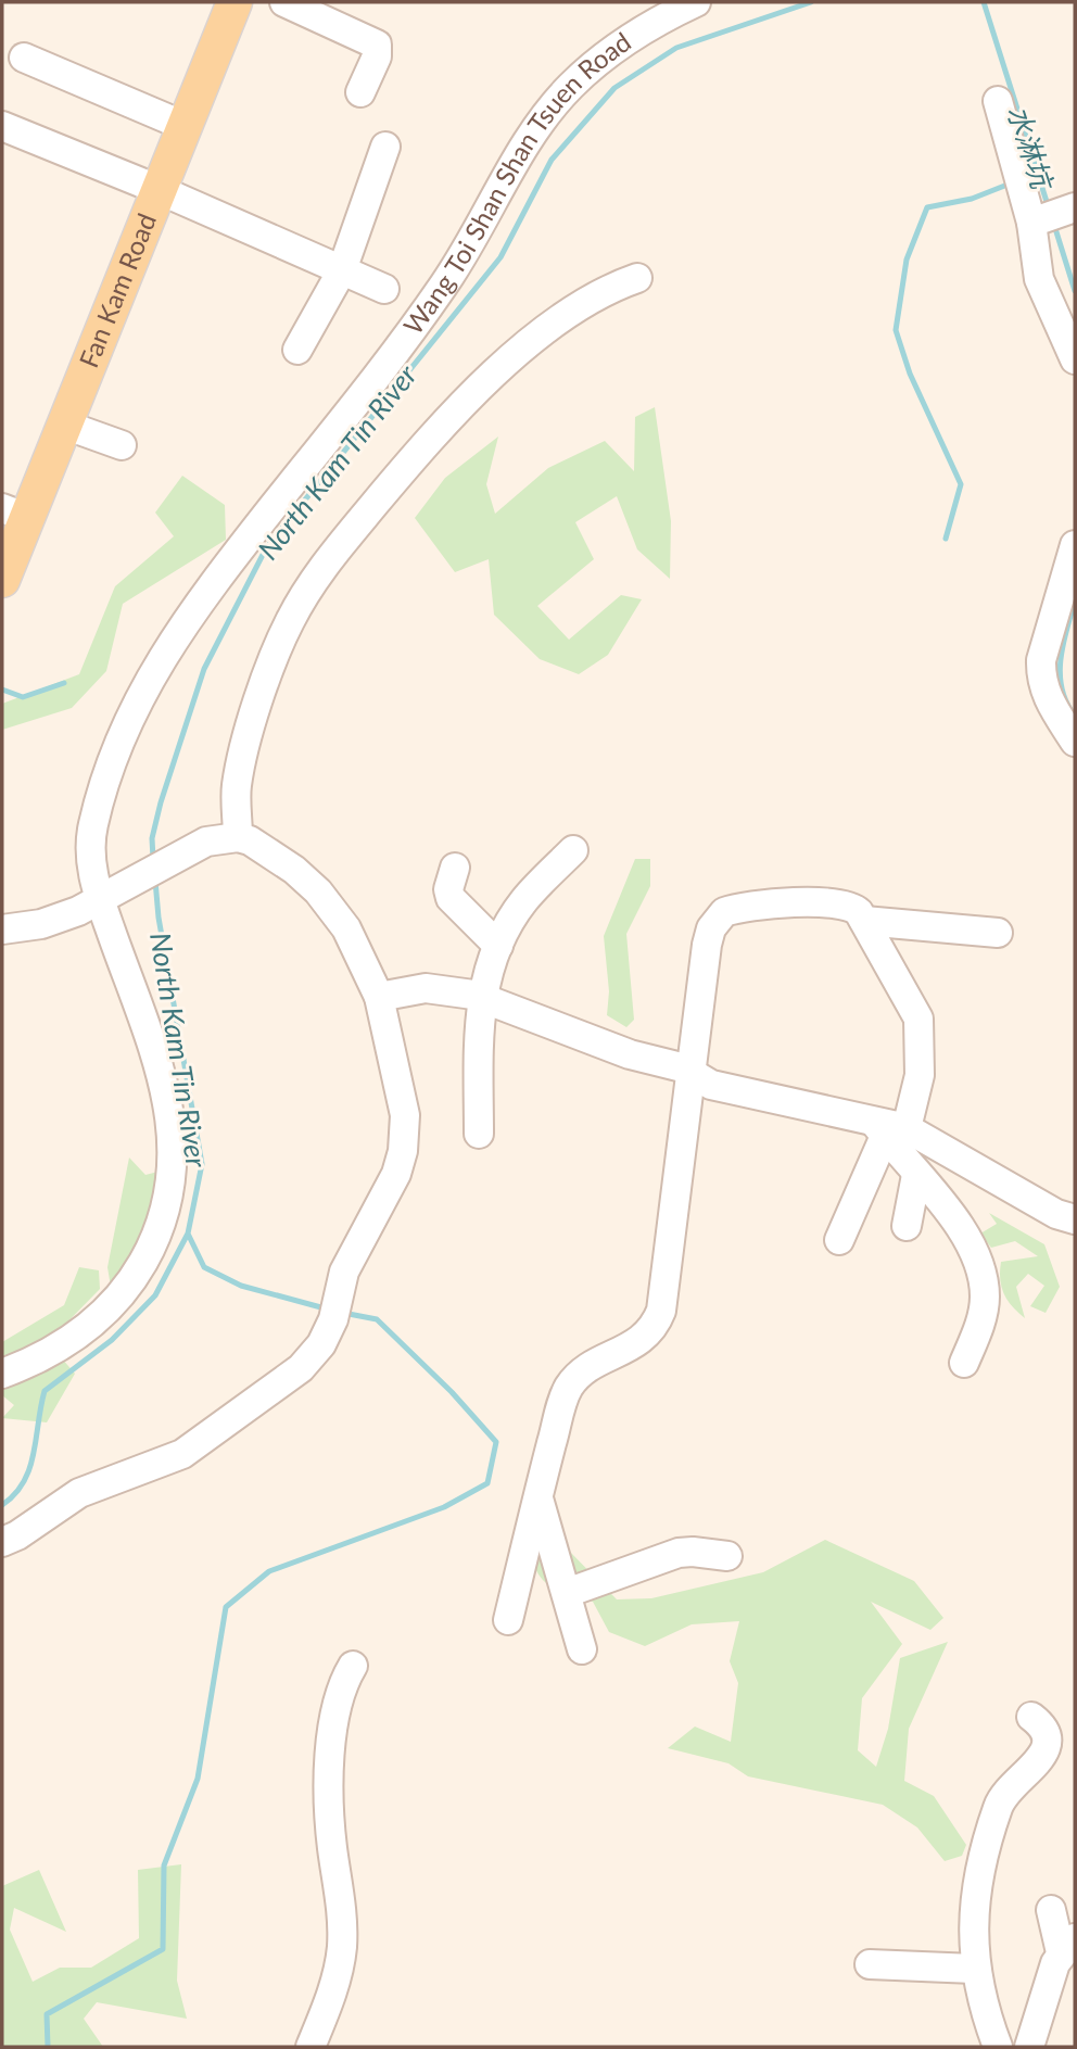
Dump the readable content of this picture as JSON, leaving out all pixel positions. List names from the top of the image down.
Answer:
{
  "streets": {
    "main road": ["Fan Kam Road"],
    "street": ["Wang Toi Shan Shan Tsuen Road"]
  },
  "water": ["水淋坑", "North Kam Tin River"]
}
